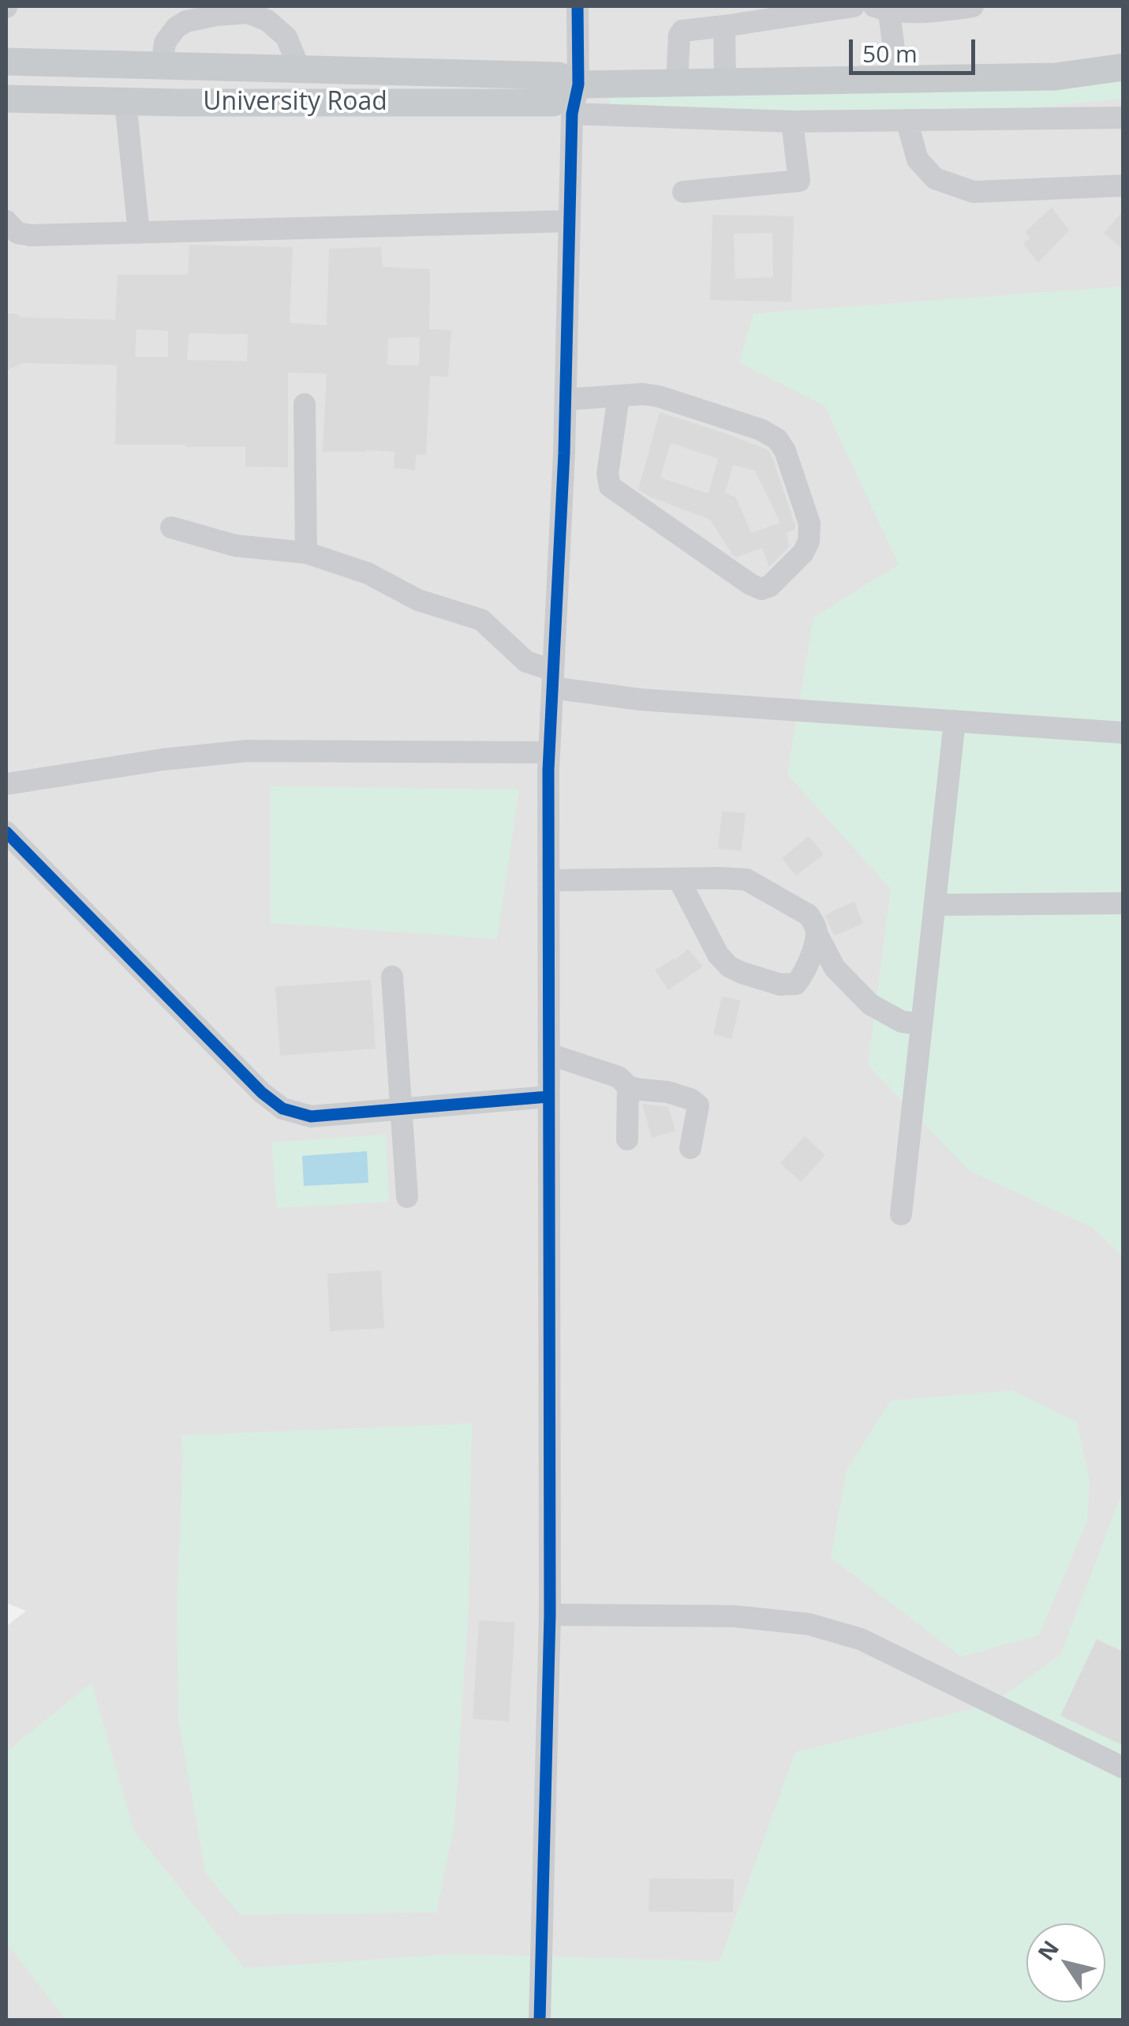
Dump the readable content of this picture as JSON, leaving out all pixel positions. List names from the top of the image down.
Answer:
{
  "streets": {
    "main road": ["University Road"]
  },
  "scale_bar": "50 m",
  "north": "top left"
}
